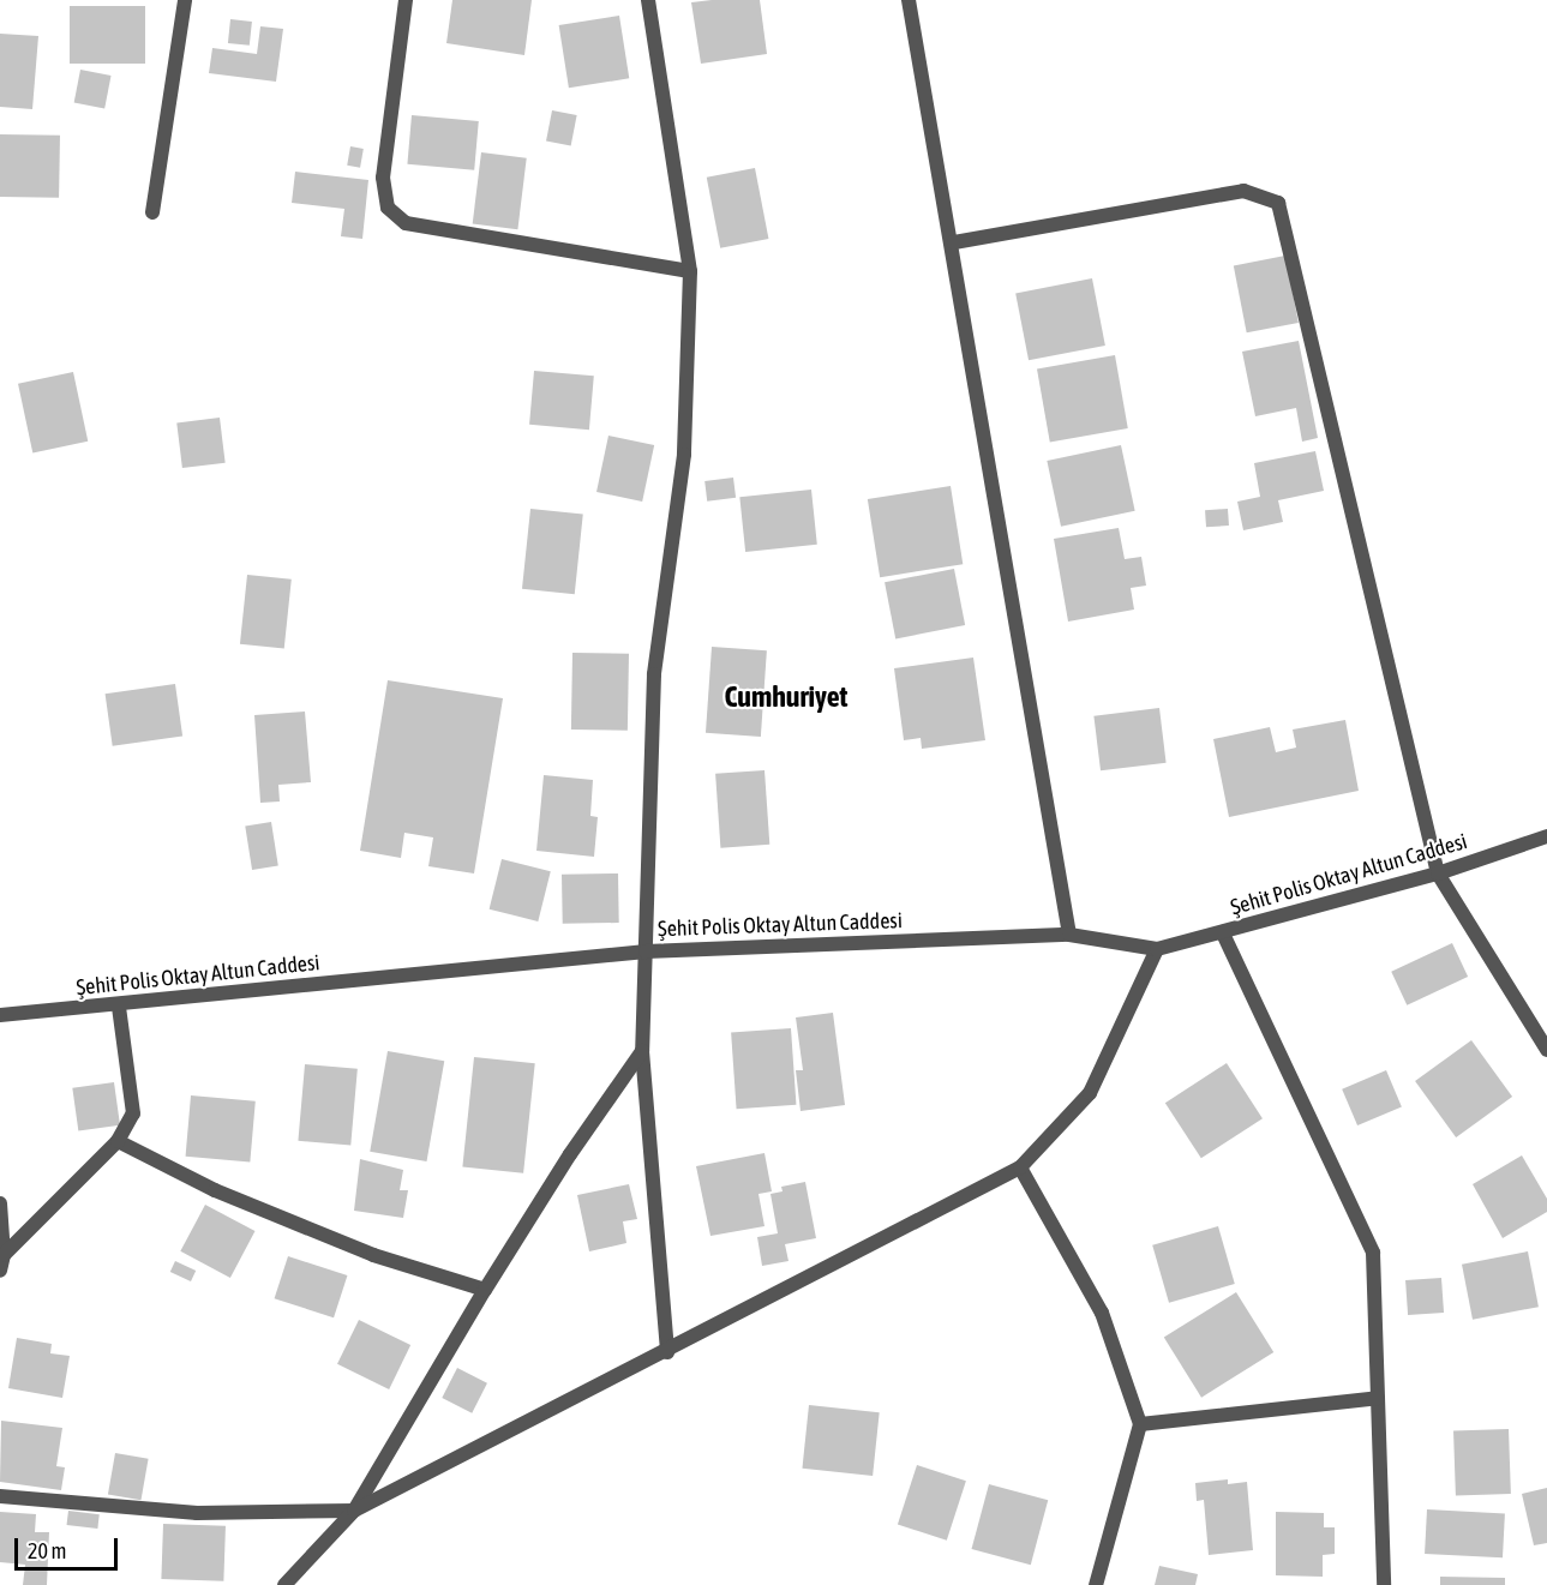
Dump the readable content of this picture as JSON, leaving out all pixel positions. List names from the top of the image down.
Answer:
{
  "streets": {
    "street": ["Şehit Polis Oktay Altun Caddesi"]
  },
  "districts": ["Cumhuriyet"],
  "scale_bar": "20 m"
}
